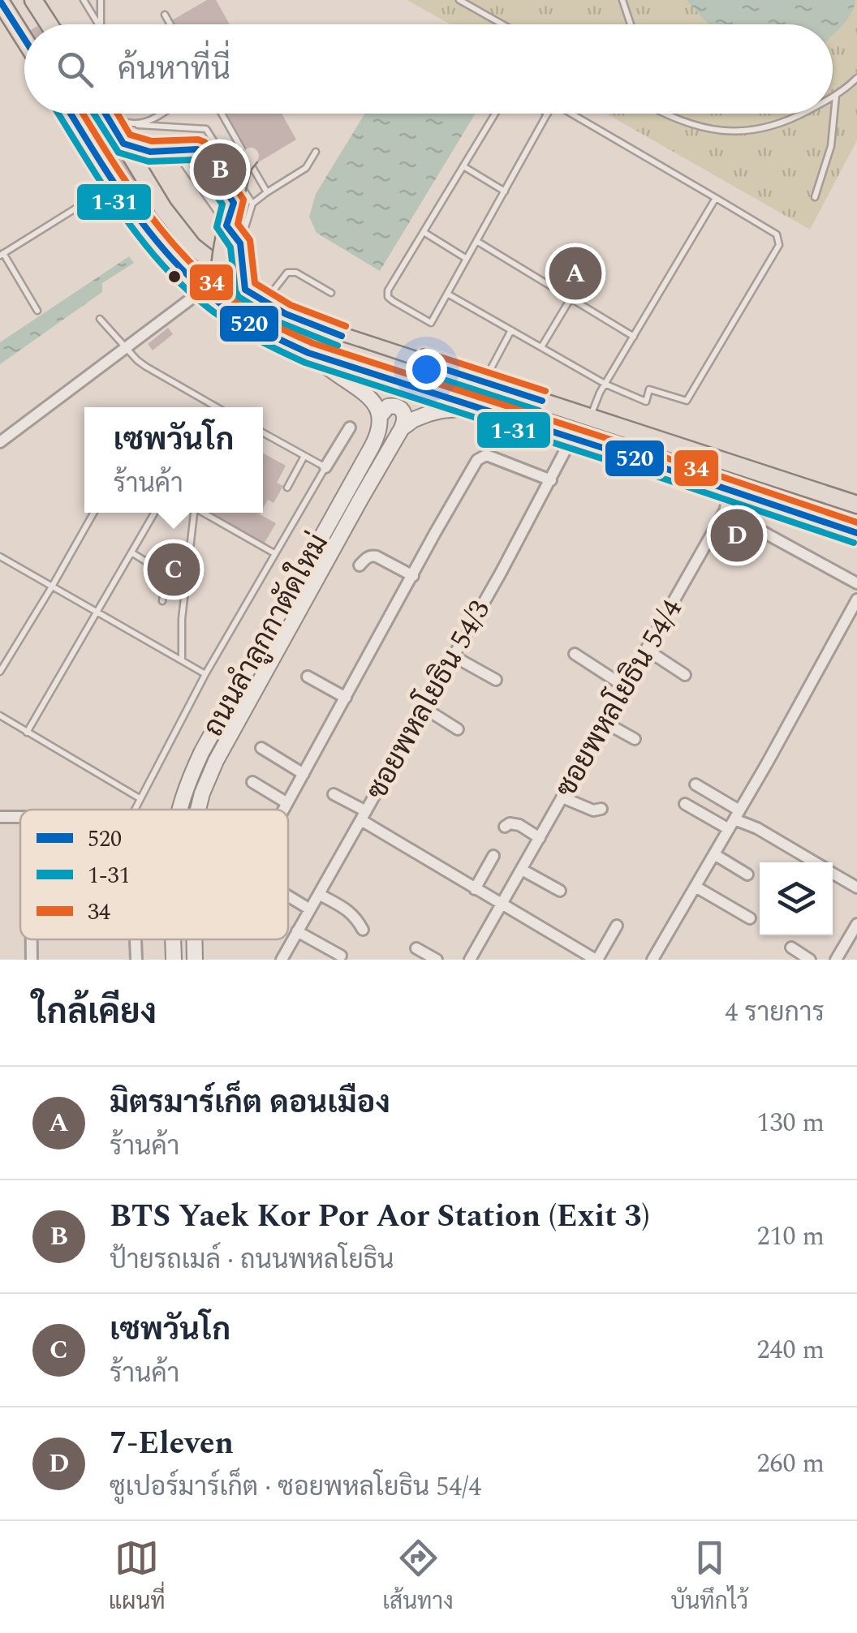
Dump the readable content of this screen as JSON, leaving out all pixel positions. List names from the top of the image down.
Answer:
{
  "streets": {
    "main road": ["ถนนลำลูกกาตัดใหม่"],
    "street": ["ซอยพหลโยธิน 54/4", "ซอยพหลโยธิน 54/3"]
  },
  "lines": ["transit line 520", "transit line 1-31", "transit line 34"],
  "legend": ["520", "1-31", "34"],
  "page": {
    "search": "ค้นหาที่นี่",
    "pins": [
      "B",
      "A",
      "D",
      "C"
    ],
    "popup": ["เซพวันโก", "ร้านค้า"],
    "heading": ["ใกล้เคียง", "4 รายการ"],
    "list": [
      {
        "mark": "A",
        "name": "มิตรมาร์เก็ต ดอนเมือง",
        "note": "ร้านค้า",
        "value": "130 m"
      },
      {
        "mark": "B",
        "name": "BTS Yaek Kor Por Aor Station (Exit 3)",
        "note": "ป้ายรถเมล์ · ถนนพหลโยธิน",
        "value": "210 m"
      },
      {
        "mark": "C",
        "name": "เซพวันโก",
        "note": "ร้านค้า",
        "value": "240 m"
      },
      {
        "mark": "D",
        "name": "7-Eleven",
        "note": "ซูเปอร์มาร์เก็ต · ซอยพหลโยธิน 54/4",
        "value": "260 m"
      }
    ],
    "nav": ["แผนที่", "เส้นทาง", "บันทึกไว้"]
  }
}
